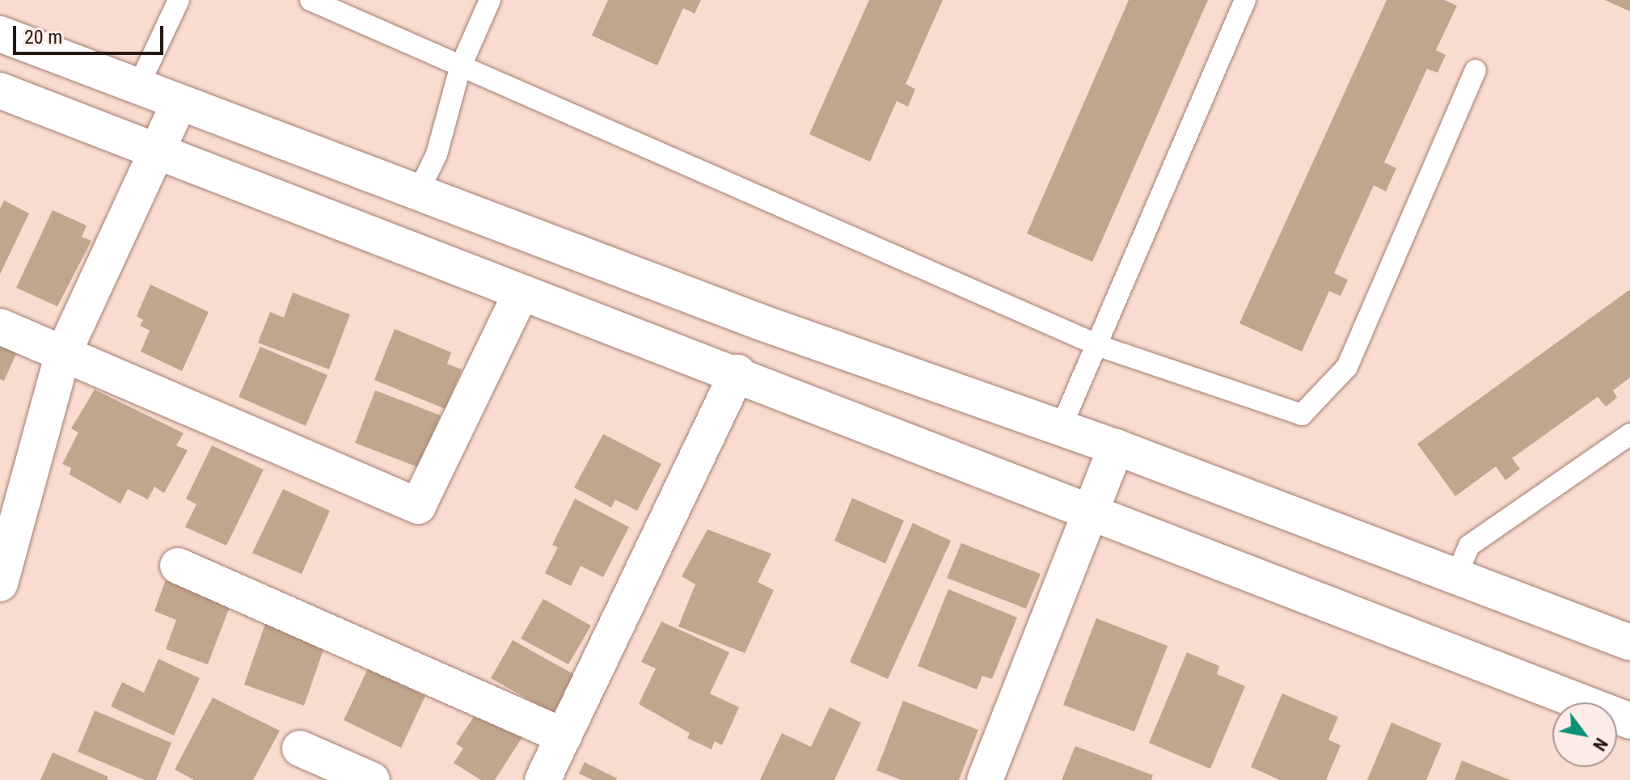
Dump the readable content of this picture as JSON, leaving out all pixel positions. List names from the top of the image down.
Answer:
{
  "scale_bar": "20 m",
  "north": "bottom right"
}
